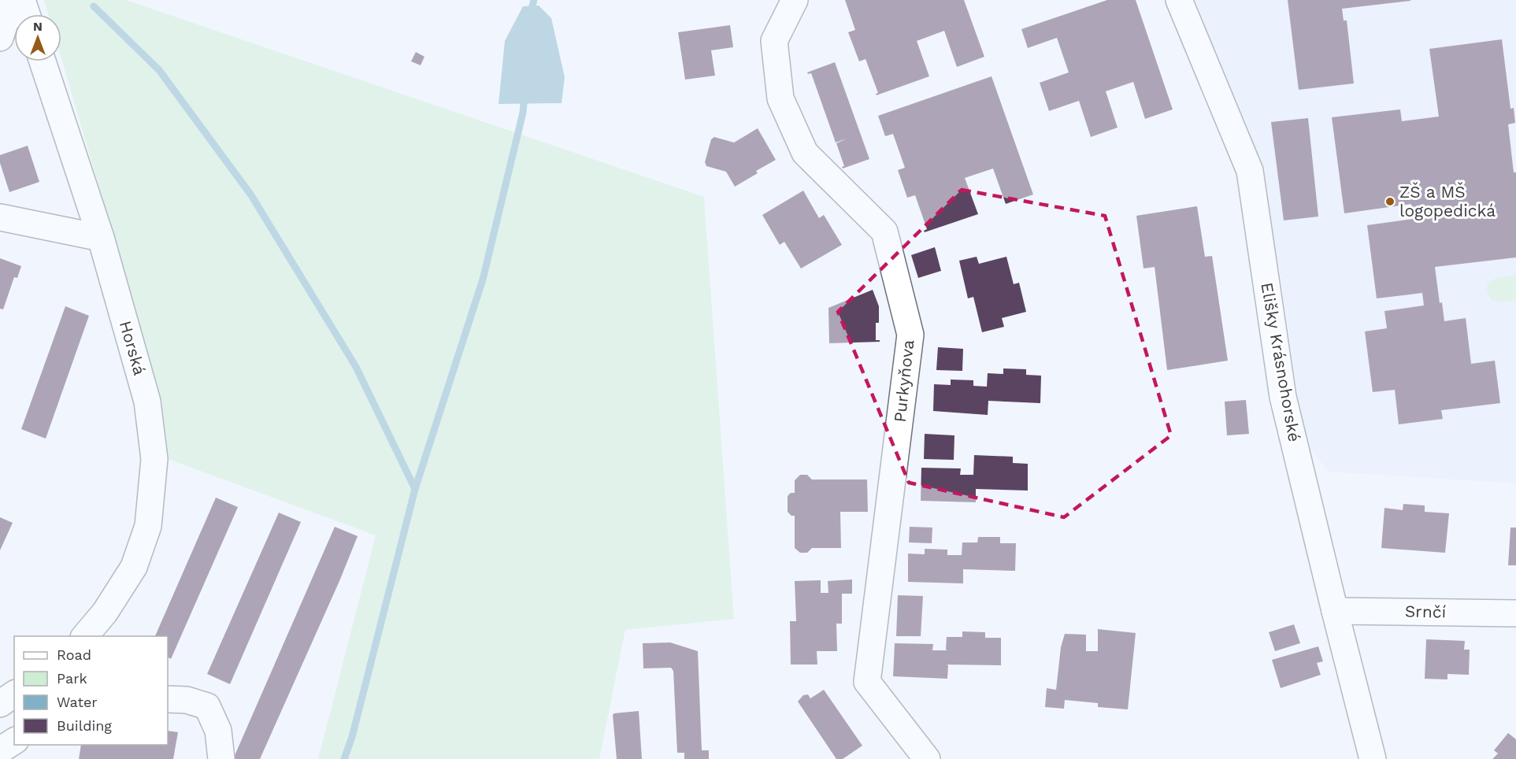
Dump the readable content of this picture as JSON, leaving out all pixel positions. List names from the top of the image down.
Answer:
{
  "streets": {
    "street": [
      "Horská",
      "Elišky Krásnohorské",
      "Purkyňova",
      "Srnčí"
    ]
  },
  "crossings": [
    ["Elišky Krásnohorské", "Srnčí"]
  ],
  "places": ["ZŠ a MŠ logopedická"],
  "legend": [
    "Road",
    "Park",
    "Water",
    "Building"
  ],
  "north": "top"
}
